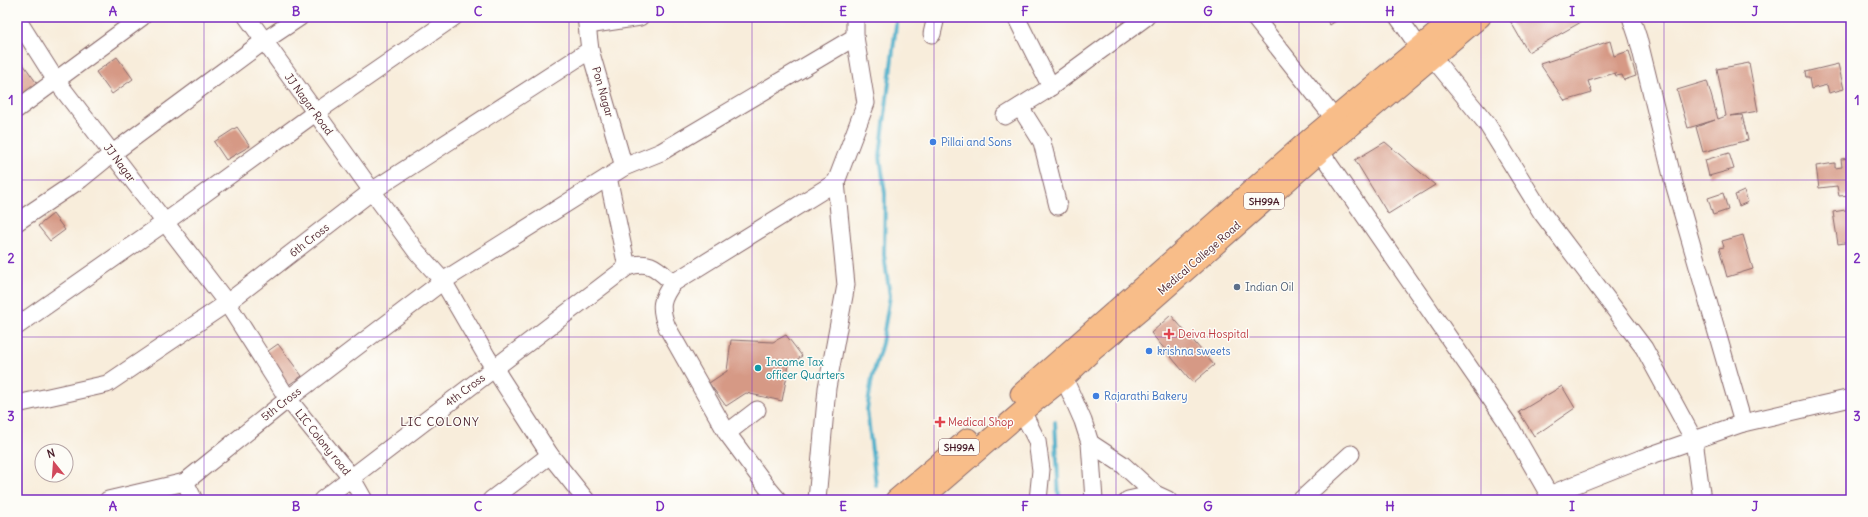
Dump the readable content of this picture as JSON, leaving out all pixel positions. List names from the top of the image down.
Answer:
{
  "streets": {
    "main road": ["SH99A", "Medical College Road"],
    "street": [
      "Pon Nagar",
      "JJ Nagar Road",
      "JJ Nagar",
      "6th Cross",
      "4th Cross",
      "5th Cross",
      "LIC Colony road"
    ]
  },
  "crossings": [
    ["Pon Nagar", "6th Cross"],
    ["Pon Nagar", "5th Cross"],
    ["JJ Nagar Road", "6th Cross"],
    ["JJ Nagar Road", "4th Cross"],
    ["JJ Nagar Road", "5th Cross"],
    ["JJ Nagar", "6th Cross"],
    ["JJ Nagar", "LIC Colony road"],
    ["6th Cross", "LIC Colony road"],
    ["4th Cross", "LIC Colony road"],
    ["5th Cross", "LIC Colony road"]
  ],
  "districts": ["LIC COLONY"],
  "places": {
    "other": [
      "Pillai and Sons",
      "Indian Oil",
      "krishna sweets",
      "Income Tax officer Quarters",
      "Rajarathi Bakery"
    ],
    "health": ["Deiva Hospital", "Medical Shop"]
  },
  "north": "top",
  "grid": {
    "columns": [
      "A",
      "B",
      "C",
      "D",
      "E",
      "F",
      "G",
      "H",
      "I",
      "J"
    ],
    "rows": ["1", "2", "3"]
  }
}
